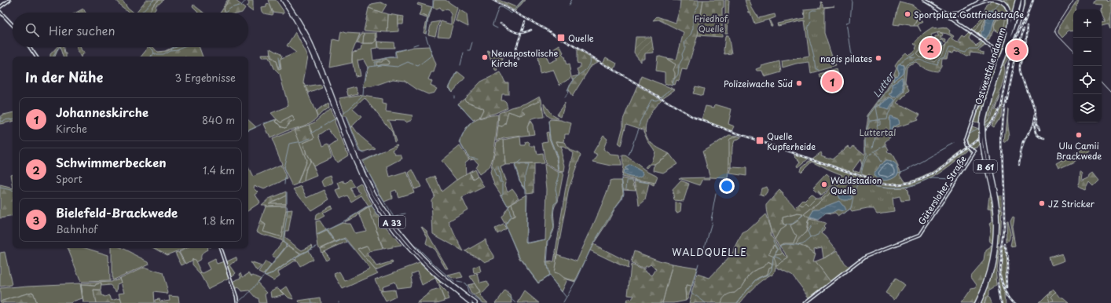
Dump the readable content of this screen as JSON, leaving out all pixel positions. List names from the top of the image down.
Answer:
{
  "streets": {
    "highway": ["Ostwestfalendamm", "B 61", "A 33"],
    "main road": ["Gütersloher Straße"]
  },
  "crossings": [
    ["Ostwestfalendamm", "B 61"]
  ],
  "districts": ["WALDQUELLE"],
  "water": ["Lutter"],
  "parks": ["Friedhof Quelle", "Luttertal"],
  "places": {
    "other": [
      "Sportplatz Gottfriedstraße",
      "Neuapostolische Kirche",
      "nagis pilates",
      "Polizeiwache Süd",
      "Ulu Camii Brackwede",
      "Waldstadion Quelle",
      "JZ Stricker"
    ],
    "transit": ["Quelle", "Quelle Kupferheide"]
  },
  "page": {
    "map_buttons": ["+", "−"],
    "search": "Hier suchen",
    "pins": ["2", "3", "1"],
    "heading": ["In der Nähe", "3 Ergebnisse"],
    "list": [
      {
        "mark": "1",
        "name": "Johanneskirche",
        "note": "Kirche",
        "value": "840 m"
      },
      {
        "mark": "2",
        "name": "Schwimmerbecken",
        "note": "Sport",
        "value": "1.4 km"
      },
      {
        "mark": "3",
        "name": "Bielefeld-Brackwede",
        "note": "Bahnhof",
        "value": "1.8 km"
      }
    ]
  }
}
